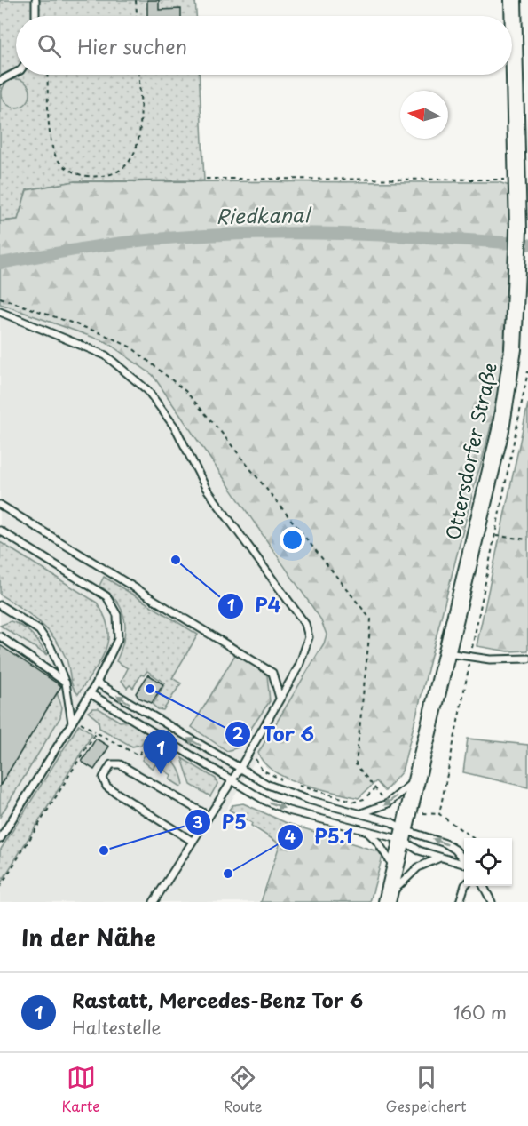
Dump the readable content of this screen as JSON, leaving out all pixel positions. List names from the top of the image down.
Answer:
{
  "streets": {
    "street": ["Ottersdorfer Straße"]
  },
  "water": ["Riedkanal"],
  "places": [
    "P4",
    "Tor 6",
    "P5",
    "P5.1"
  ],
  "north": "left",
  "page": {
    "search": "Hier suchen",
    "pins": "1",
    "heading": "In der Nähe",
    "list": [
      {
        "mark": "1",
        "name": "Rastatt, Mercedes-Benz Tor 6",
        "note": "Haltestelle",
        "value": "160 m"
      }
    ],
    "nav": ["Karte", "Route", "Gespeichert"]
  }
}
